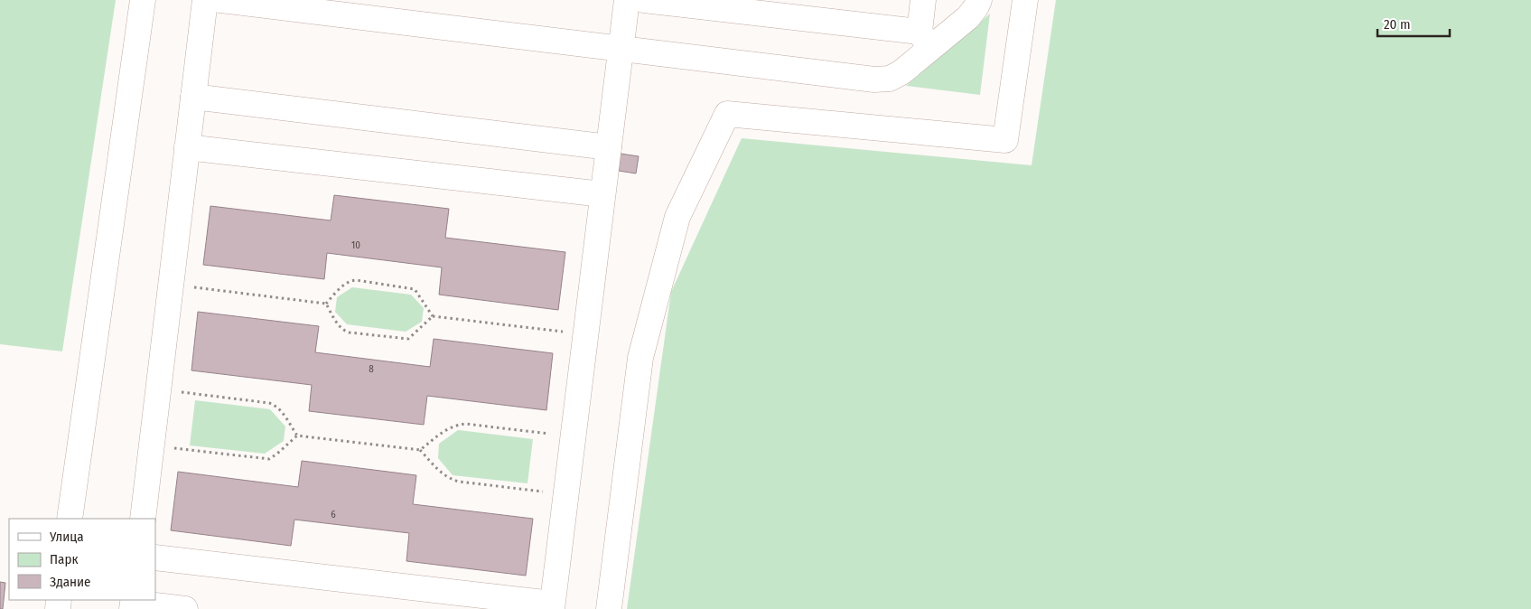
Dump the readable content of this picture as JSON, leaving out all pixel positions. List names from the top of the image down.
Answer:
{
  "house_numbers": ["10", "8", "6"],
  "legend": ["Улица", "Парк", "Здание"],
  "scale_bar": "20 m"
}
